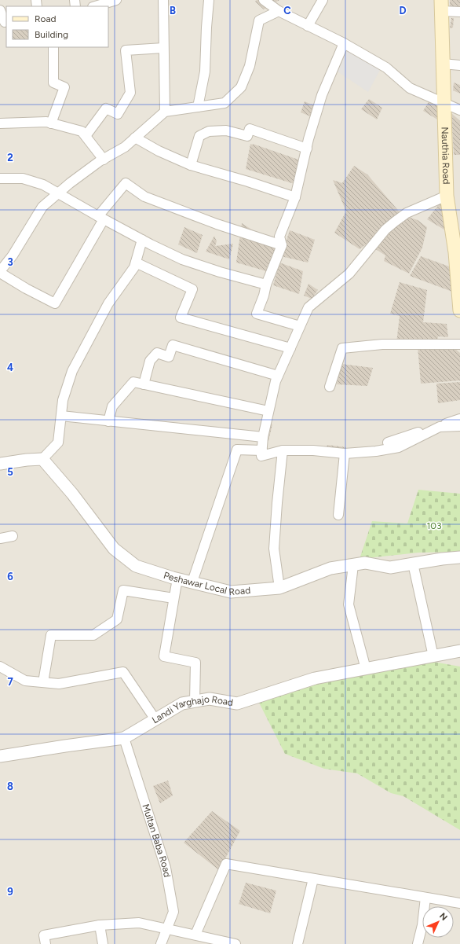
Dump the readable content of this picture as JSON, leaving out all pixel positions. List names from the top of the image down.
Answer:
{
  "streets": {
    "main road": ["Nauthia Road"],
    "street": ["Peshawar Local Road", "Landi Yarghajo Road", "Multan Baba Road"]
  },
  "crossings": [
    ["Landi Yarghajo Road", "Multan Baba Road"]
  ],
  "parks": ["103"],
  "legend": ["Road", "Building"],
  "north": "top right",
  "grid": {
    "columns": ["B", "C", "D"],
    "rows": [
      "2",
      "3",
      "4",
      "5",
      "6",
      "7",
      "8",
      "9"
    ]
  }
}
